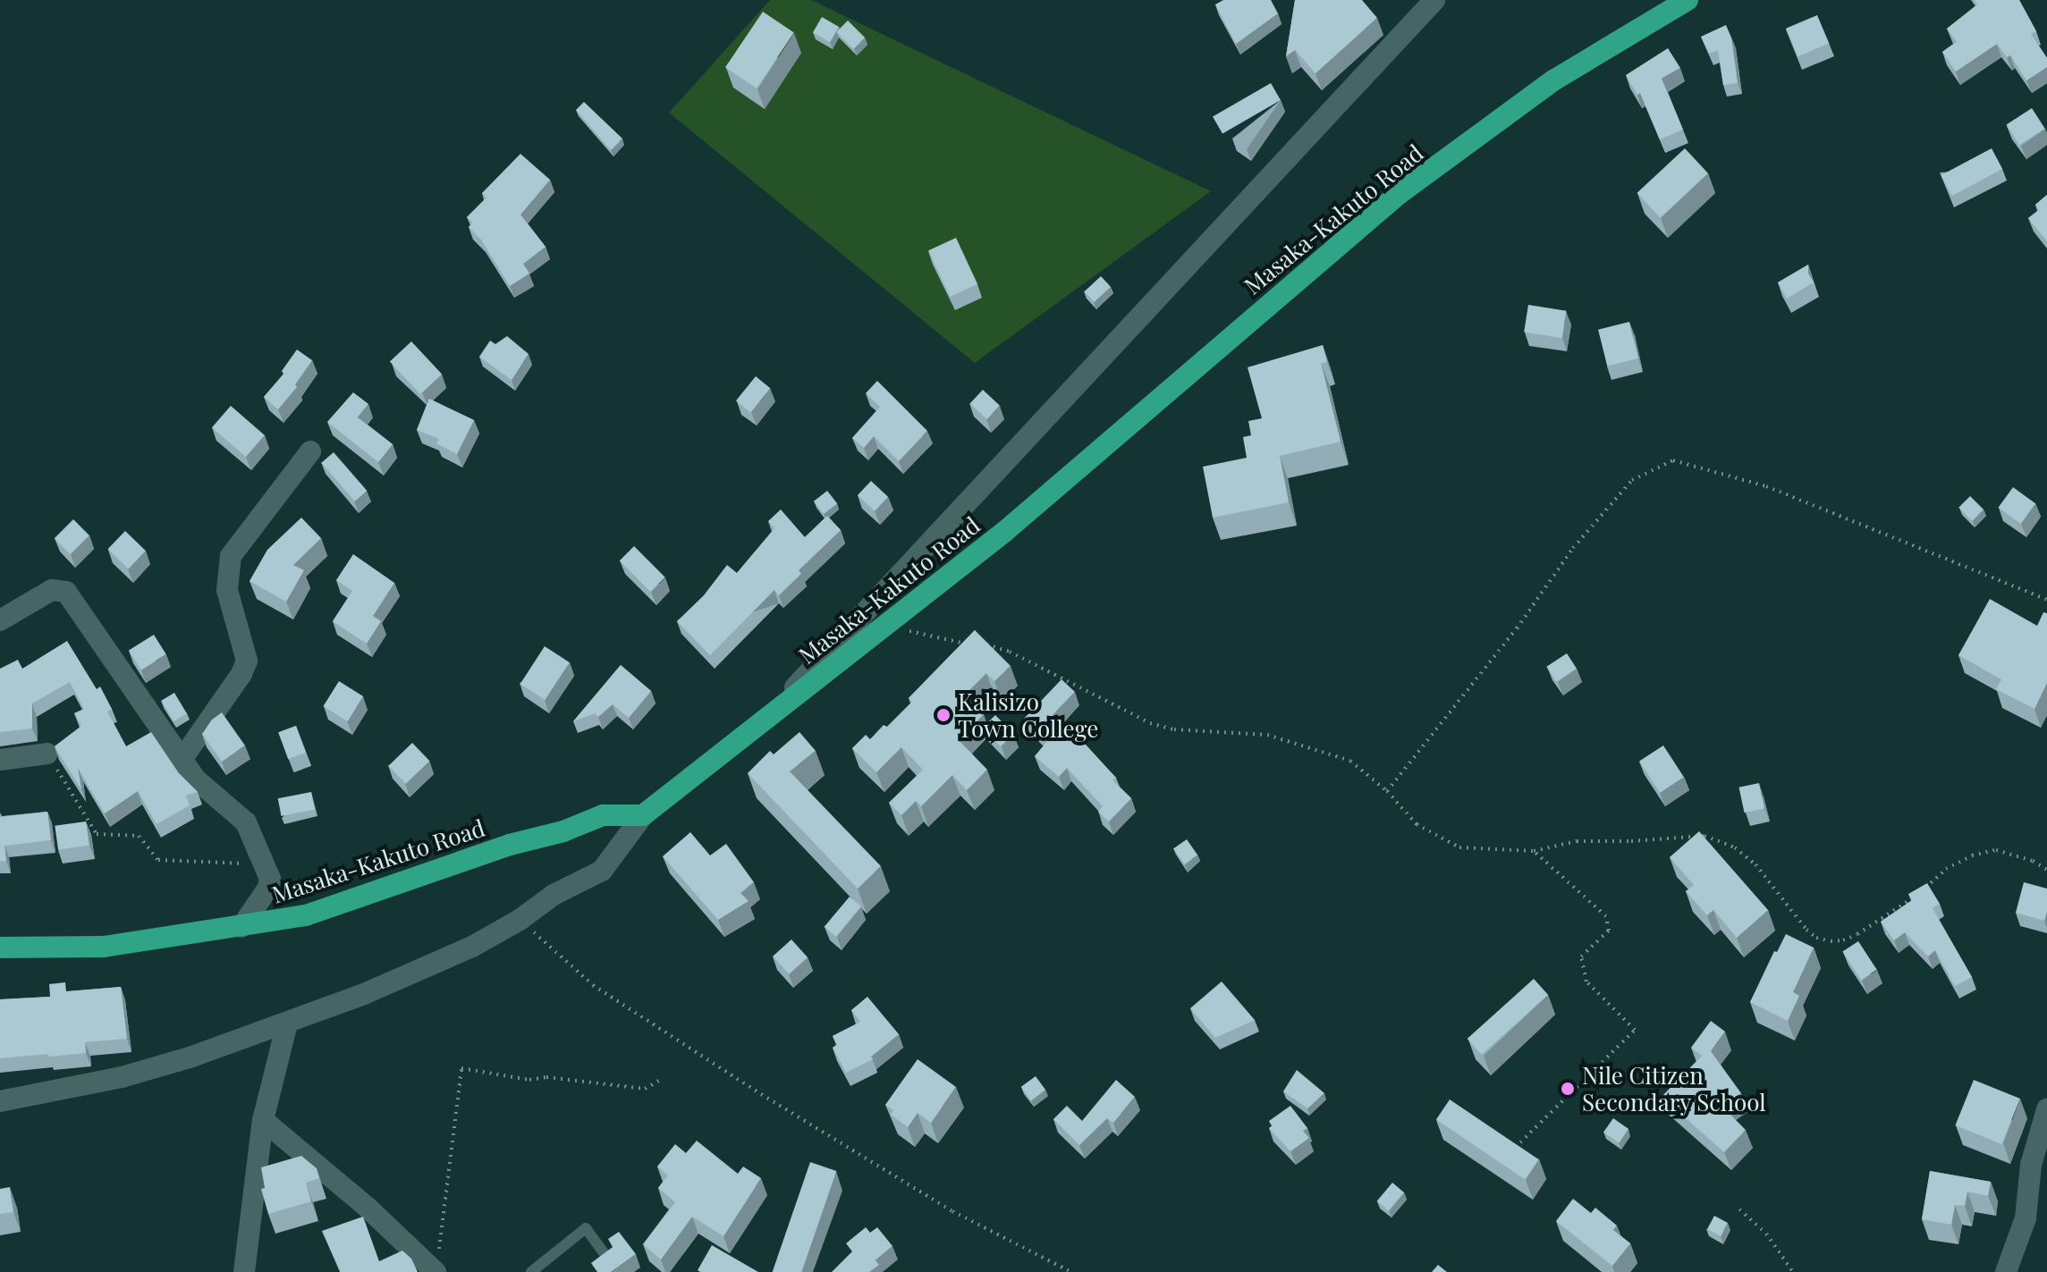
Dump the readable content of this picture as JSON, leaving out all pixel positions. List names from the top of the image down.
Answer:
{
  "streets": {
    "highway": ["Masaka-Kakuto Road"]
  },
  "places": ["Kalisizo Town College", "Nile Citizen Secondary School"]
}
